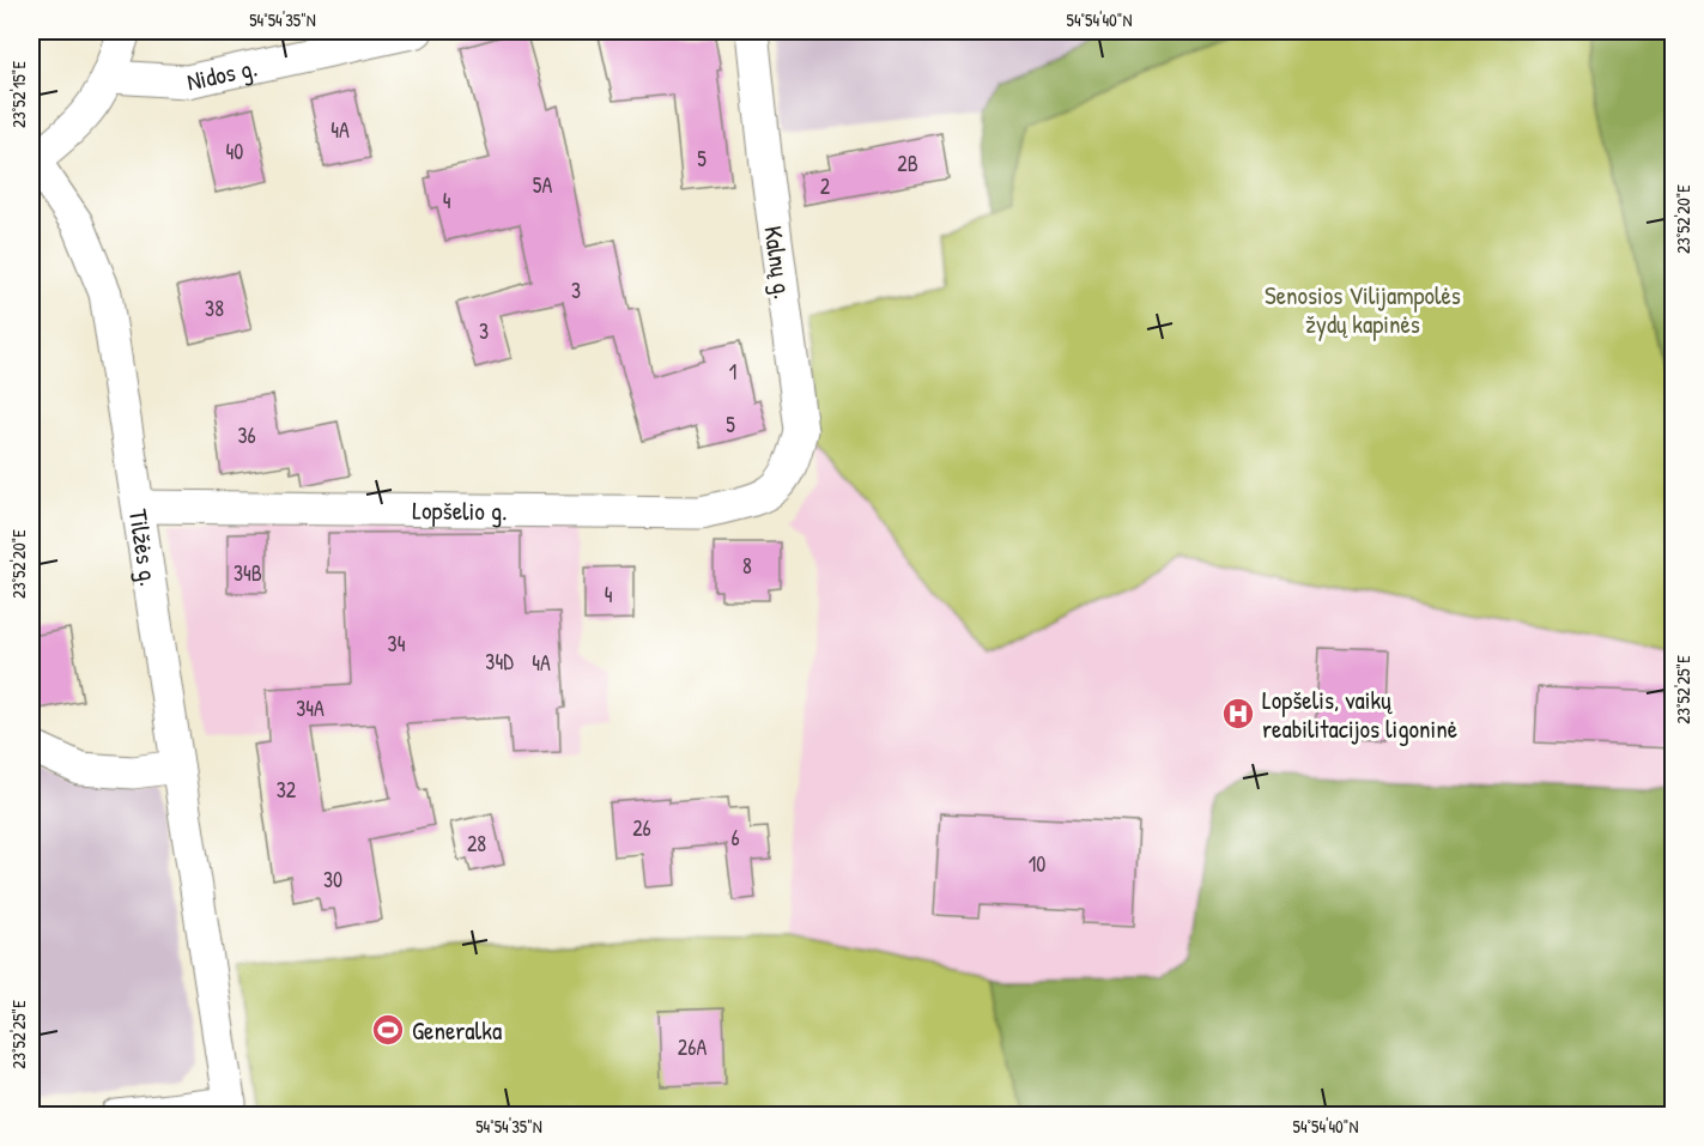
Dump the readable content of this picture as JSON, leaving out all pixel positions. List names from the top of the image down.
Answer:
{
  "streets": {
    "street": [
      "Nidos g.",
      "Kalnų g.",
      "Lopšelio g.",
      "Tilžės g."
    ]
  },
  "crossings": [
    ["Nidos g.", "Tilžės g."],
    ["Kalnų g.", "Lopšelio g."],
    ["Lopšelio g.", "Tilžės g."]
  ],
  "parks": ["Senosios Vilijampolės žydų kapinės"],
  "places": {
    "hospital": ["Lopšelis, vaikų reabilitacijos ligoninė"],
    "sports": ["Generalka"]
  },
  "house_numbers": [
    "4A",
    "40",
    "5",
    "2B",
    "5A",
    "2",
    "4",
    "3",
    "38",
    "3",
    "1",
    "5",
    "36",
    "8",
    "34B",
    "4",
    "34",
    "34D",
    "4A",
    "34A",
    "32",
    "26",
    "6",
    "28",
    "10",
    "30",
    "26A"
  ],
  "coordinates": [
    "54°54'35\"N",
    "54°54'40\"N",
    "23°52'15\"E",
    "23°52'20\"E",
    "23°52'25\"E"
  ]
}
